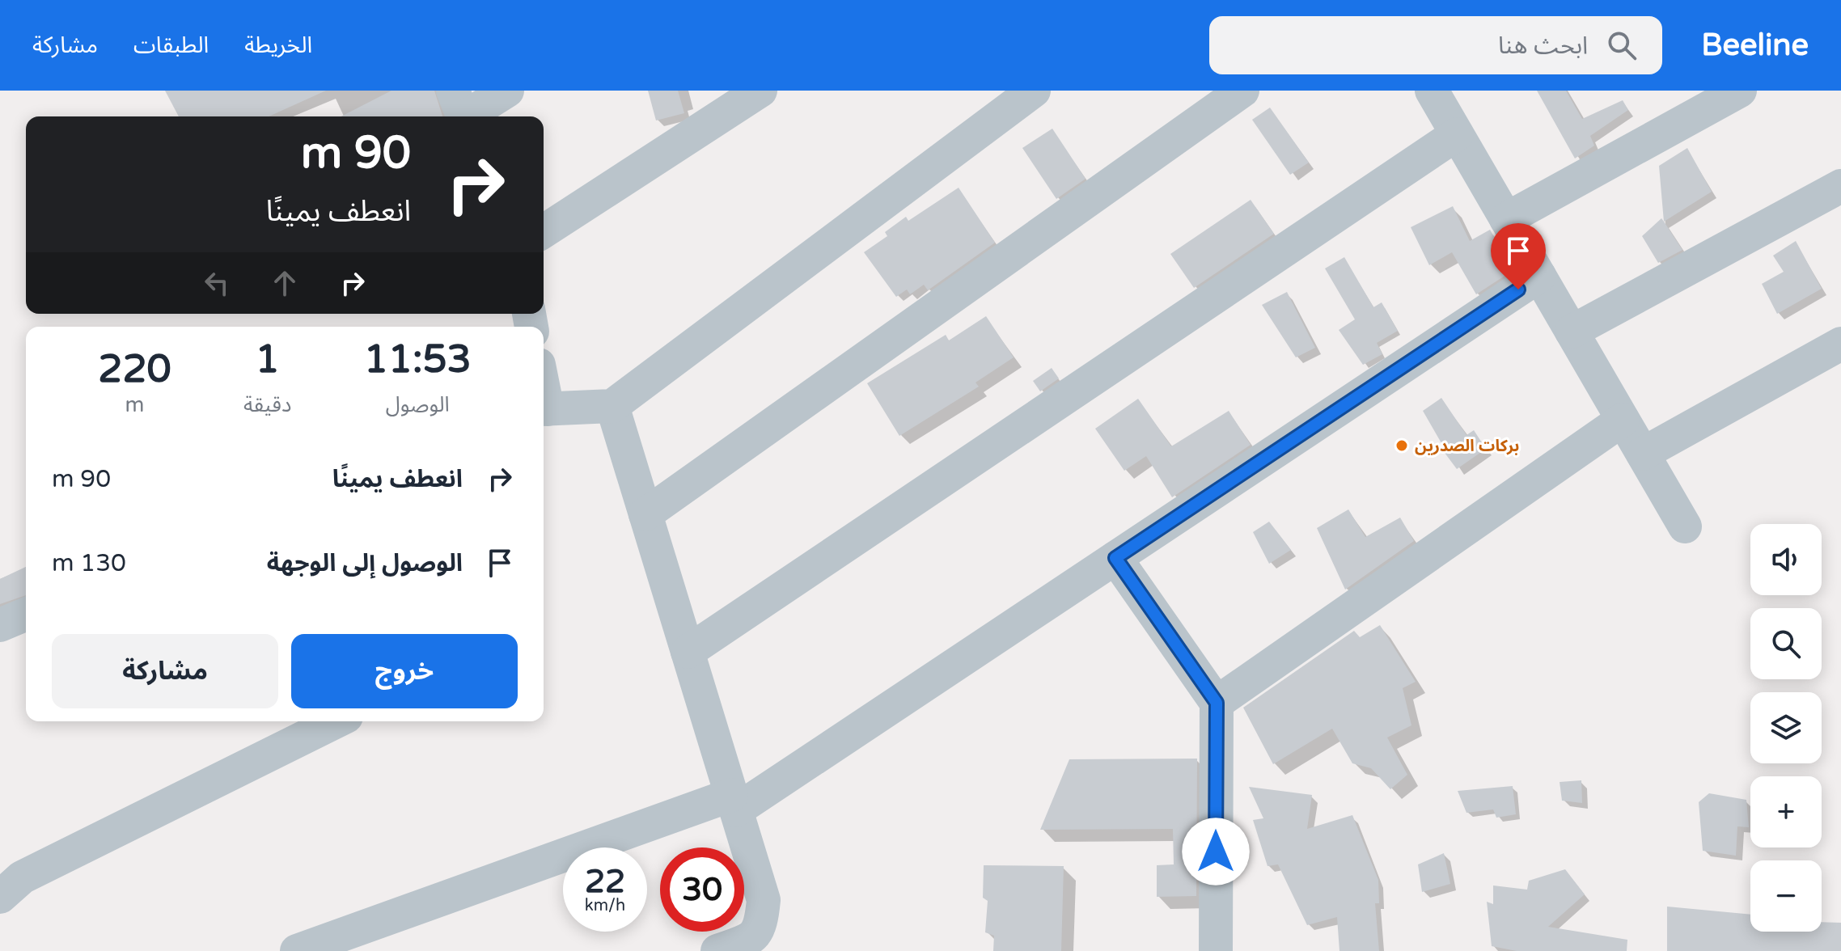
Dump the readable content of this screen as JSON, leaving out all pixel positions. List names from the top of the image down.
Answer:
{
  "places": ["بركات الصدرين"],
  "page": {
    "header": "Beeline",
    "search": "ابحث هنا",
    "nav": ["الخريطة", "الطبقات", "مشاركة"],
    "turn": ["90 m", "انعطف يمينًا"],
    "eta": [
      "11:53",
      "الوصول",
      "1",
      "دقيقة",
      "220",
      "m"
    ],
    "list": [
      {
        "name": "انعطف يمينًا",
        "value": "90 m"
      },
      {
        "name": "الوصول إلى الوجهة",
        "value": "130 m"
      }
    ],
    "map_buttons": ["+", "−"],
    "buttons": ["خروج", "مشاركة"],
    "speed": "22 km/h",
    "limit": "30"
  }
}
